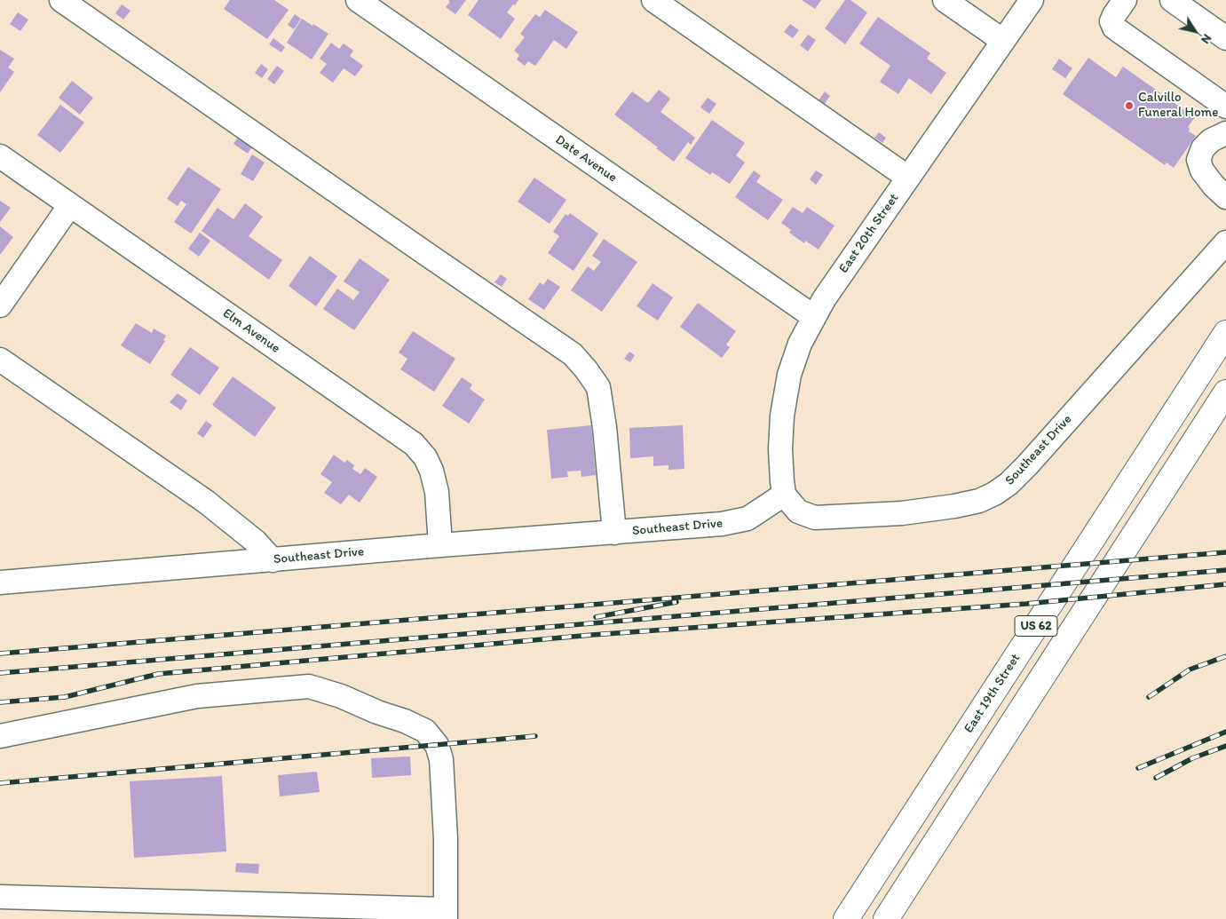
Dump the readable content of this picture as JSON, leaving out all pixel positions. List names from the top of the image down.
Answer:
{
  "streets": {
    "main road": ["US 62", "East 19th Street"],
    "street": [
      "Date Avenue",
      "East 20th Street",
      "Elm Avenue",
      "Southeast Drive"
    ]
  },
  "crossings": [
    ["Date Avenue", "East 20th Street"],
    ["East 20th Street", "Southeast Drive"],
    ["Elm Avenue", "Southeast Drive"]
  ],
  "places": ["Calvillo Funeral Home"],
  "north": "bottom right"
}
